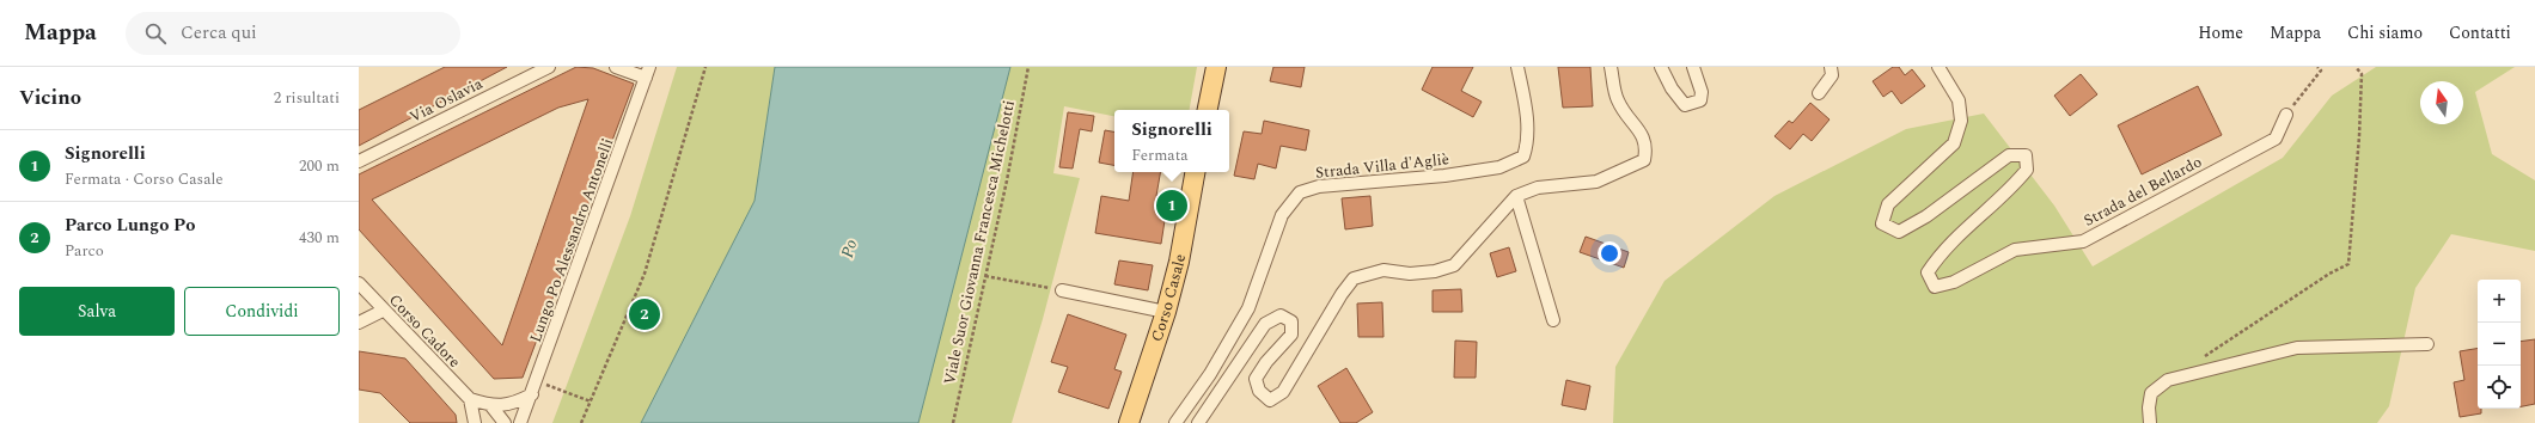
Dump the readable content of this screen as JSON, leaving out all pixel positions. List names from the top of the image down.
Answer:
{
  "streets": {
    "main road": ["Corso Casale"],
    "street": [
      "Via Oslavia",
      "Strada Villa d'Agliè",
      "Strada del Bellardo",
      "Lungo Po Alessandro Antonelli",
      "Corso Cadore"
    ],
    "path": ["Viale Suor Giovanna Francesca Michelotti"]
  },
  "crossings": [
    ["Lungo Po Alessandro Antonelli", "Corso Cadore"]
  ],
  "water": ["Po"],
  "north": "top",
  "page": {
    "header": "Mappa",
    "search": "Cerca qui",
    "nav": [
      "Home",
      "Mappa",
      "Chi siamo",
      "Contatti"
    ],
    "heading": ["Vicino", "2 risultati"],
    "popup": ["Signorelli", "Fermata"],
    "list": [
      {
        "mark": "1",
        "name": "Signorelli",
        "note": "Fermata · Corso Casale",
        "value": "200 m"
      },
      {
        "mark": "2",
        "name": "Parco Lungo Po",
        "note": "Parco",
        "value": "430 m"
      }
    ],
    "pins": ["1", "2"],
    "buttons": ["Salva", "Condividi"],
    "map_buttons": ["+", "−"]
  }
}
